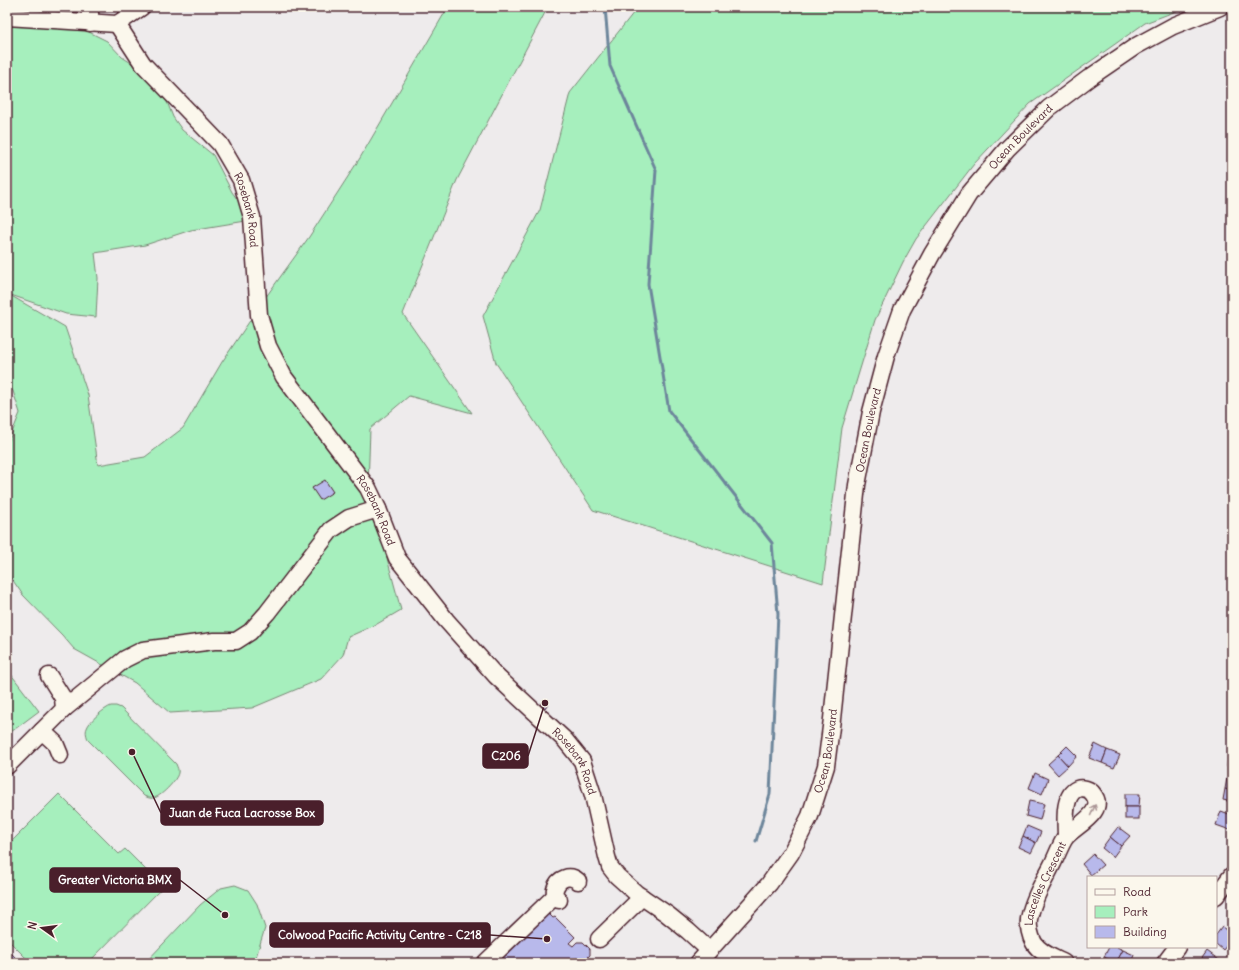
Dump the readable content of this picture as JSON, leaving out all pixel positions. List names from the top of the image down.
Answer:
{
  "streets": {
    "street": ["Ocean Boulevard", "Rosebank Road", "Lascelles Crescent"]
  },
  "crossings": [
    ["Ocean Boulevard", "Rosebank Road"]
  ],
  "places": [
    "C206",
    "Juan de Fuca Lacrosse Box",
    "Greater Victoria BMX",
    "Colwood Pacific Activity Centre - C218"
  ],
  "legend": ["Road", "Park", "Building"],
  "north": "left"
}
